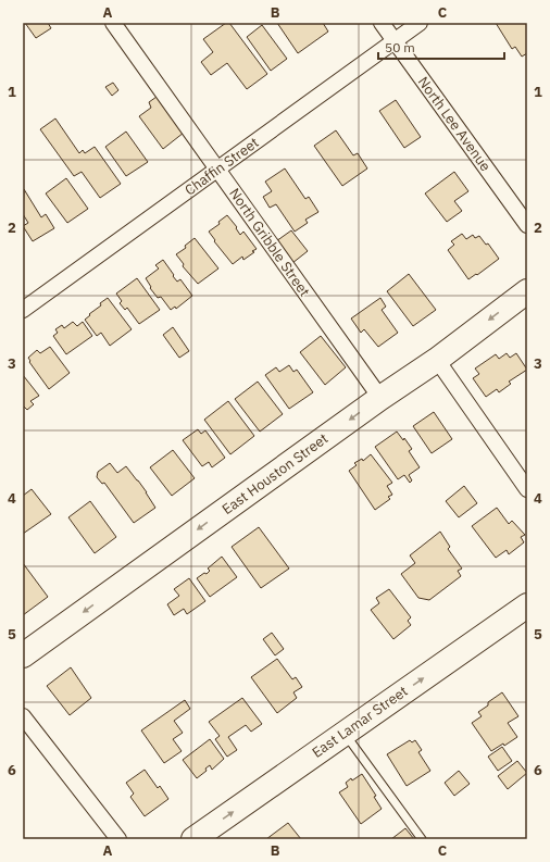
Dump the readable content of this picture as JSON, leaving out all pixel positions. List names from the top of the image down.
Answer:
{
  "streets": {
    "main road": ["East Houston Street", "East Lamar Street"],
    "street": ["North Lee Avenue", "Chaffin Street", "North Gribble Street"]
  },
  "crossings": [
    ["North Lee Avenue", "Chaffin Street"],
    ["Chaffin Street", "North Gribble Street"],
    ["North Gribble Street", "East Houston Street"]
  ],
  "one_way": ["East Houston Street", "East Lamar Street"],
  "scale_bar": "50 m",
  "grid": {
    "columns": ["A", "B", "C"],
    "rows": [
      "1",
      "2",
      "3",
      "4",
      "5",
      "6"
    ]
  }
}
